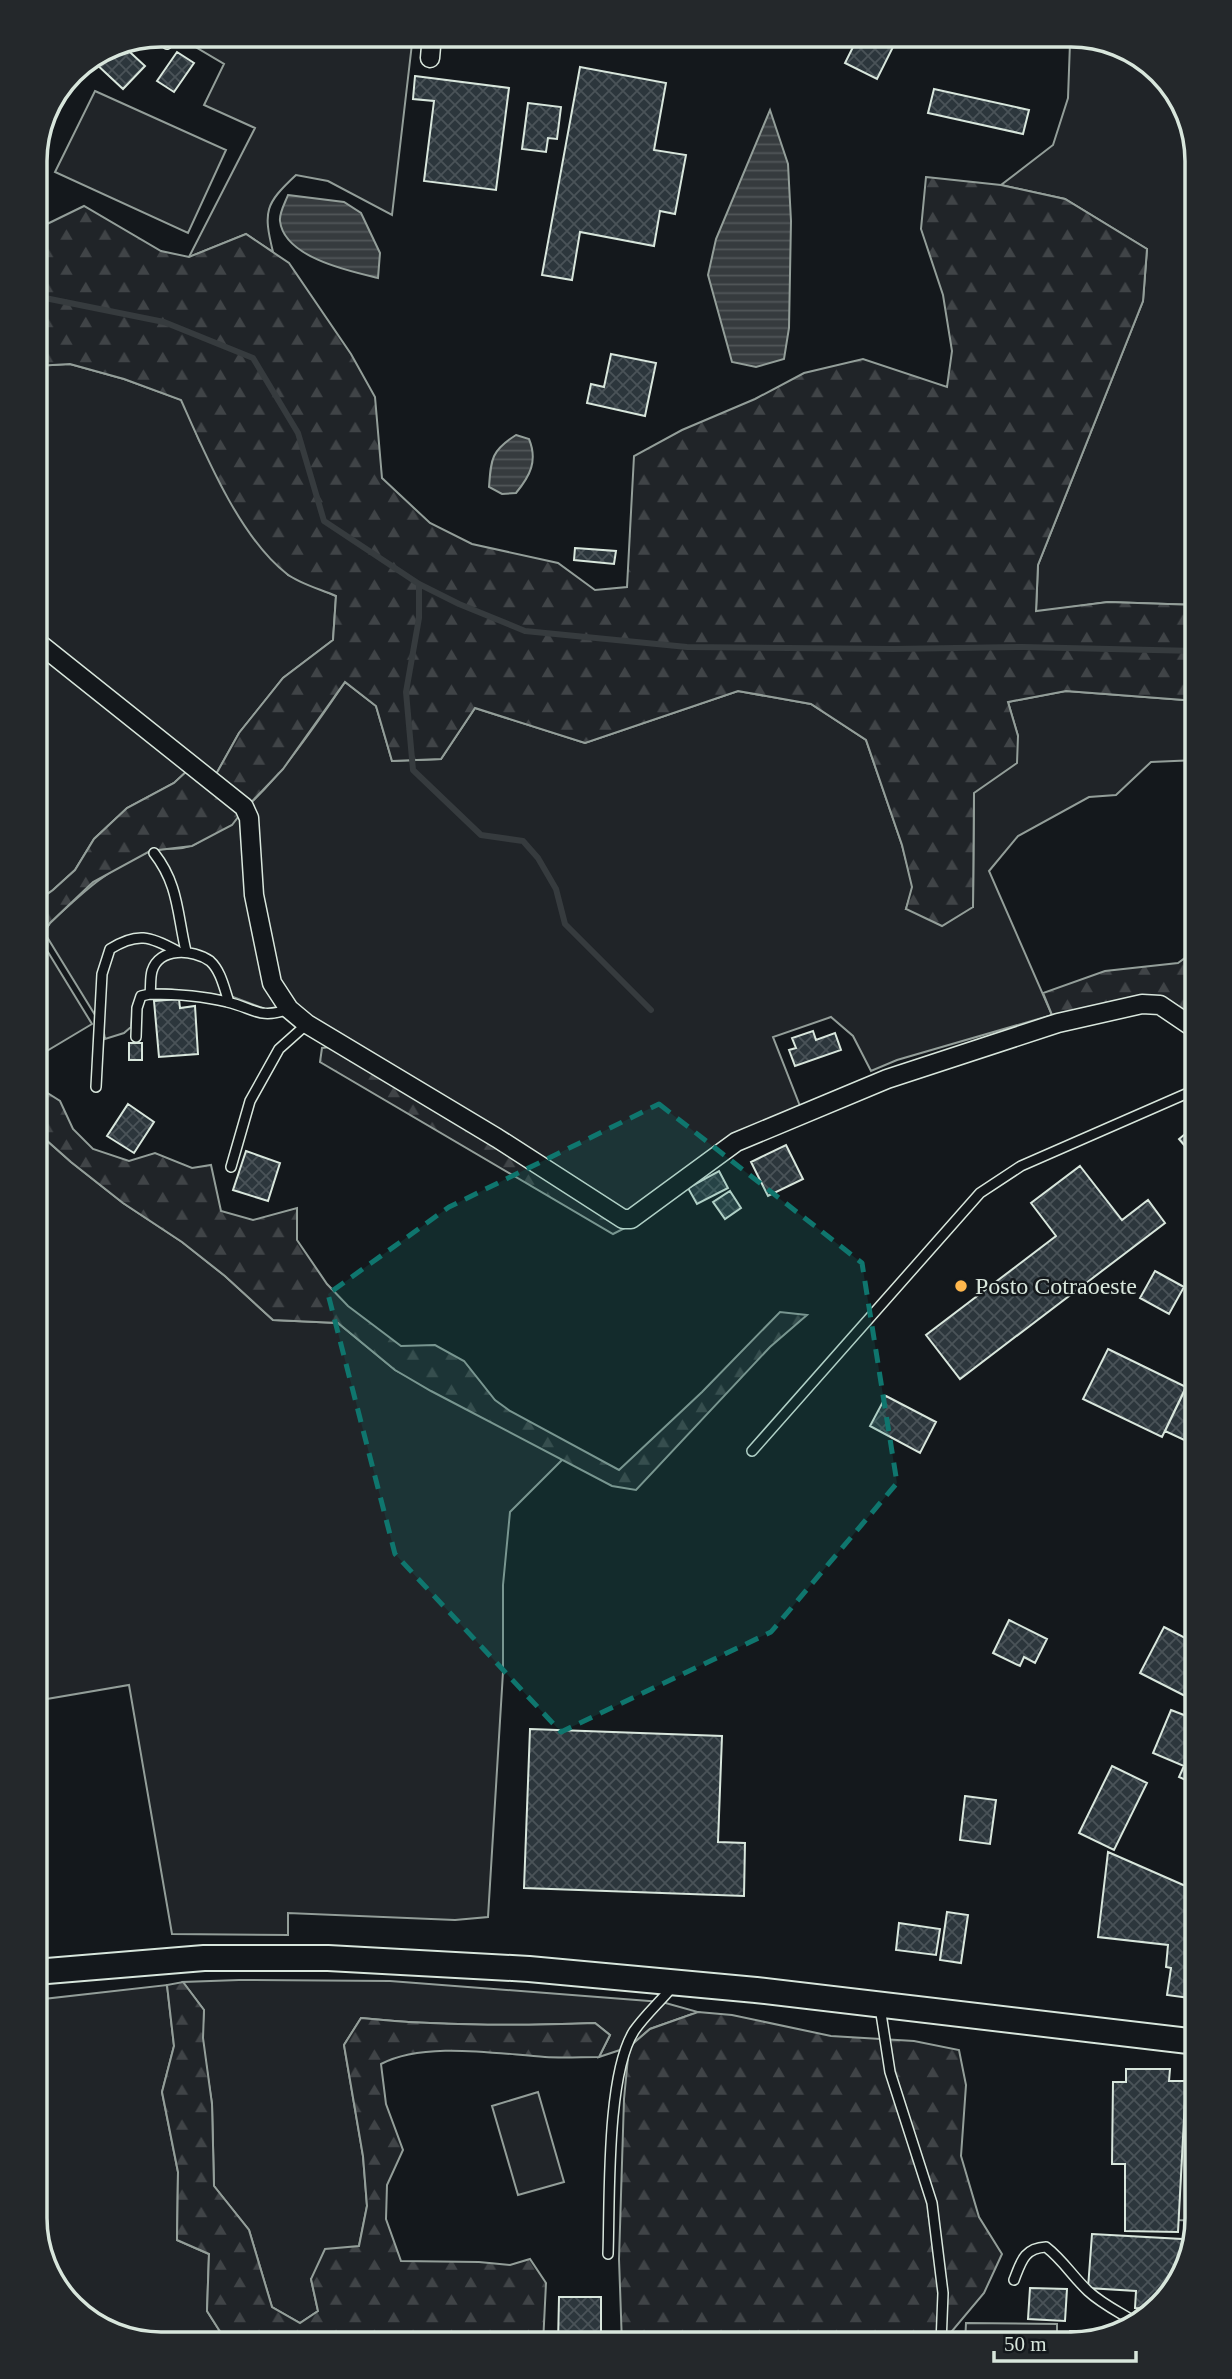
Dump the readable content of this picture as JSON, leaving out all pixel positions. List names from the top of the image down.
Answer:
{
  "places": ["Posto Cotraoeste"],
  "scale_bar": "50 m"
}
